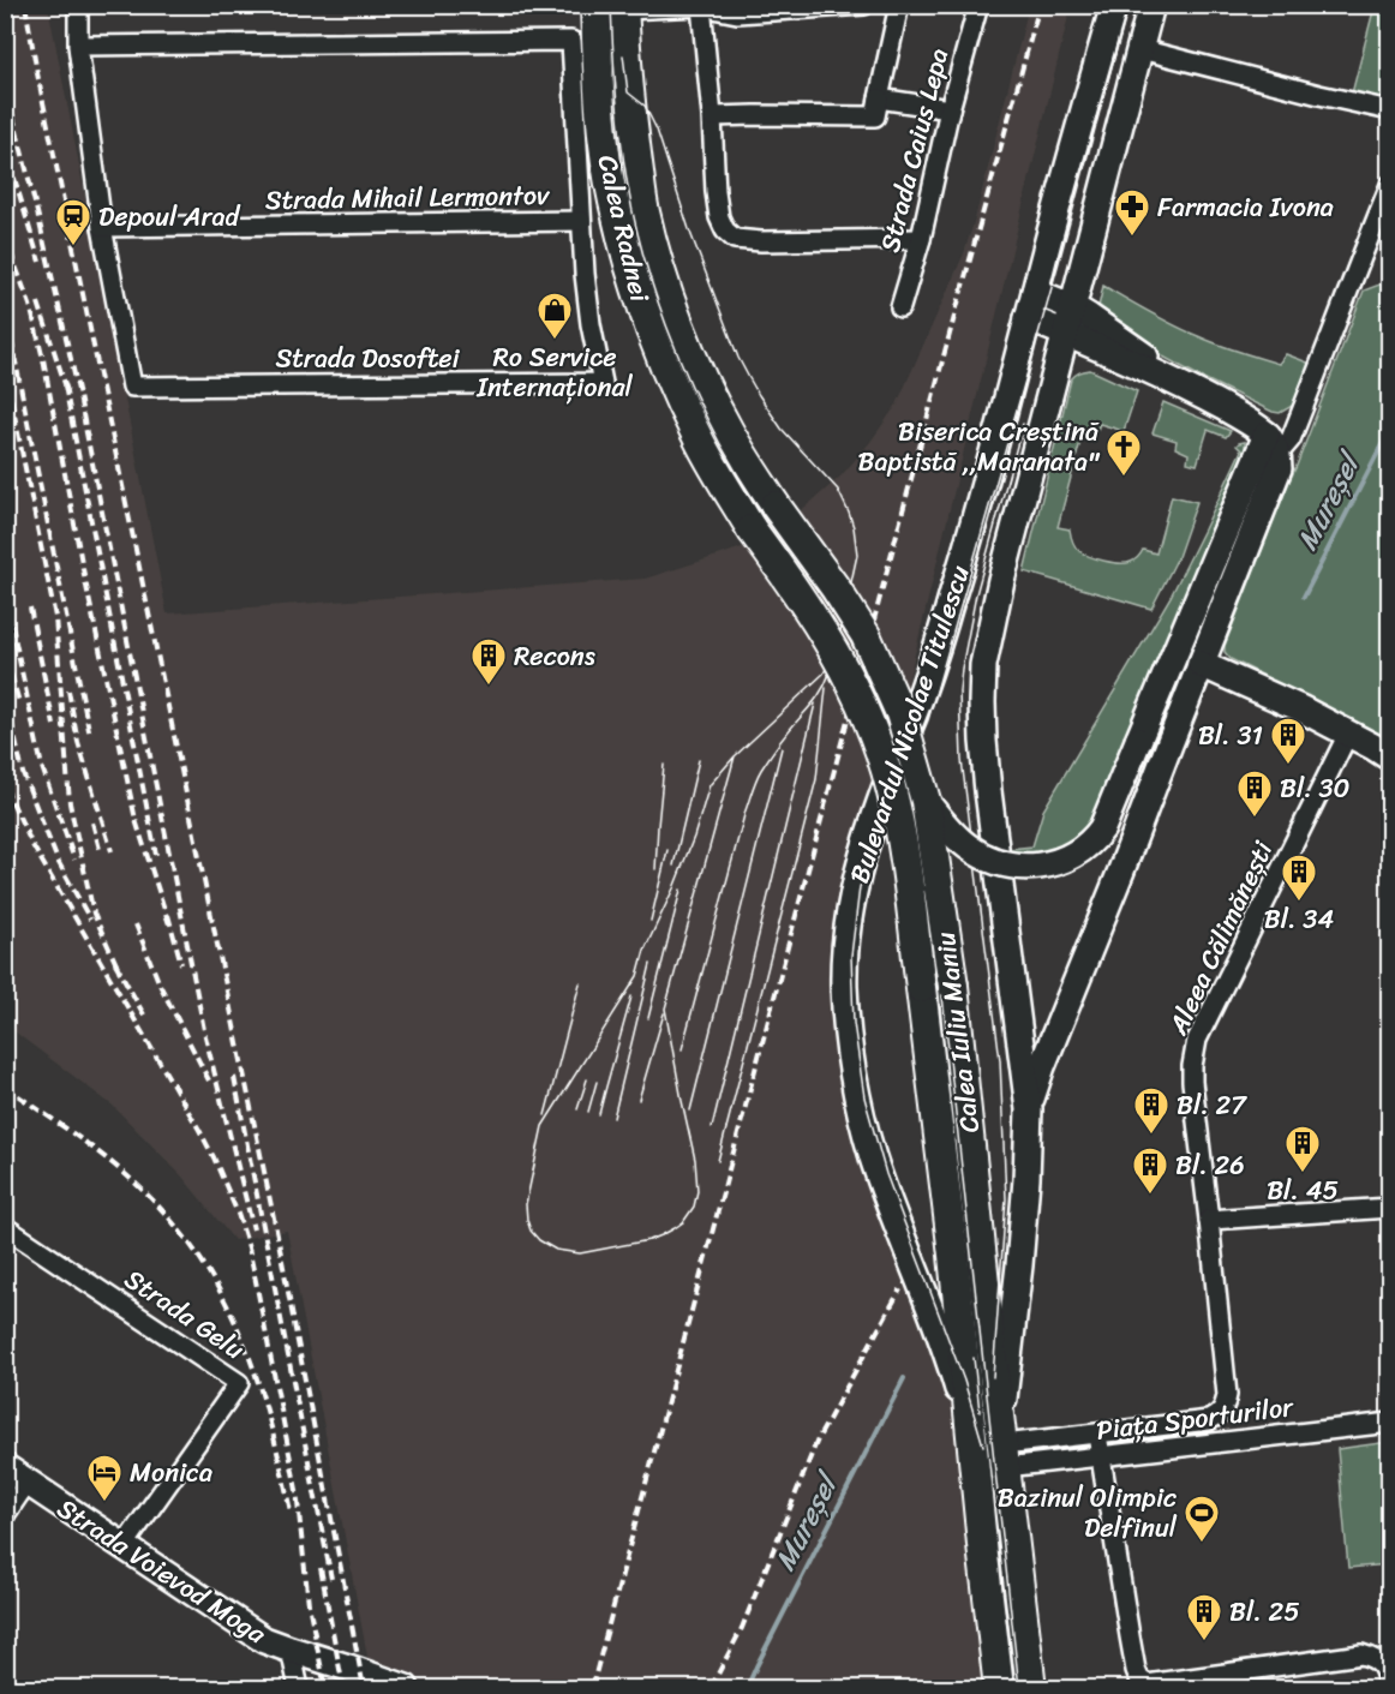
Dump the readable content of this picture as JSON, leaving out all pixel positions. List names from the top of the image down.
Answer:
{
  "streets": {
    "main road": [
      "Calea Radnei",
      "Bulevardul Nicolae Titulescu",
      "Calea Iuliu Maniu",
      "Strada Voievod Moga"
    ],
    "street": [
      "Strada Caius Lepa",
      "Strada Mihail Lermontov",
      "Strada Dosoftei",
      "Aleea Călimănești",
      "Strada Gelu",
      "Piața Sporturilor"
    ]
  },
  "crossings": [
    ["Strada Mihail Lermontov", "Strada Dosoftei"],
    ["Calea Radnei", "Calea Iuliu Maniu"],
    ["Bulevardul Nicolae Titulescu", "Calea Iuliu Maniu"],
    ["Bulevardul Nicolae Titulescu", "Piața Sporturilor"],
    ["Aleea Călimănești", "Piața Sporturilor"],
    ["Calea Iuliu Maniu", "Piața Sporturilor"],
    ["Strada Gelu", "Strada Voievod Moga"]
  ],
  "water": ["Mureșel"],
  "places": {
    "pharmacy": ["Farmacia Ivona"],
    "station": ["Depoul Arad"],
    "shop": ["Ro Service Internațional"],
    "church": ["Biserica Creștină Baptistă ,,Maranata\""],
    "building": [
      "Recons",
      "Bl. 31",
      "Bl. 30",
      "Bl. 34",
      "Bl. 27",
      "Bl. 45",
      "Bl. 26",
      "Bl. 25"
    ],
    "hotel": ["Monica"],
    "sports": ["Bazinul Olimpic Delfinul"]
  }
}
